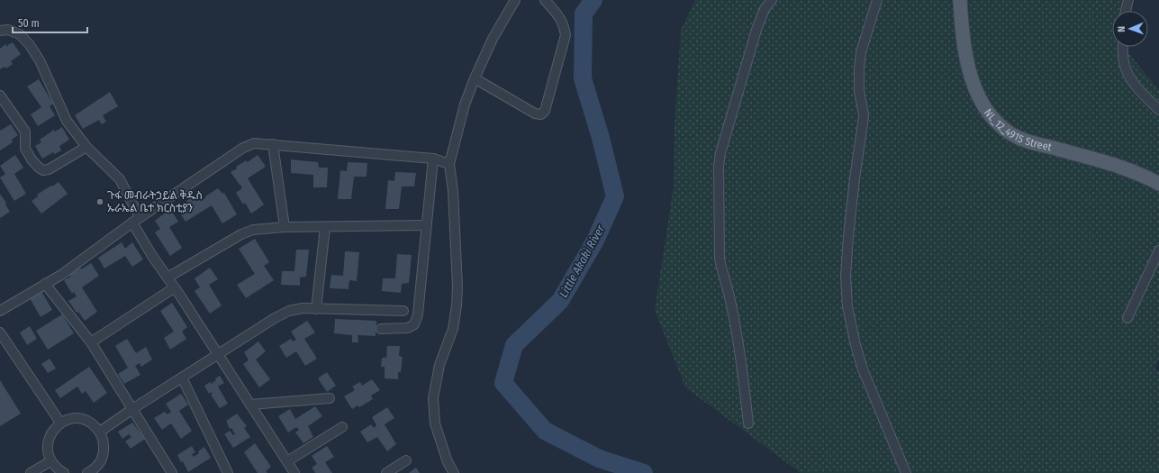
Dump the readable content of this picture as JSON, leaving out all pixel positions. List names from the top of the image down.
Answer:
{
  "streets": {
    "main road": ["NL_12_4915 Street"]
  },
  "water": ["Little Akaki River"],
  "places": ["ጉፋ መብራትኃይል ቅዱስ ኡራኤል ቤተ ክርስቲያን"],
  "scale_bar": "50 m",
  "north": "left"
}
